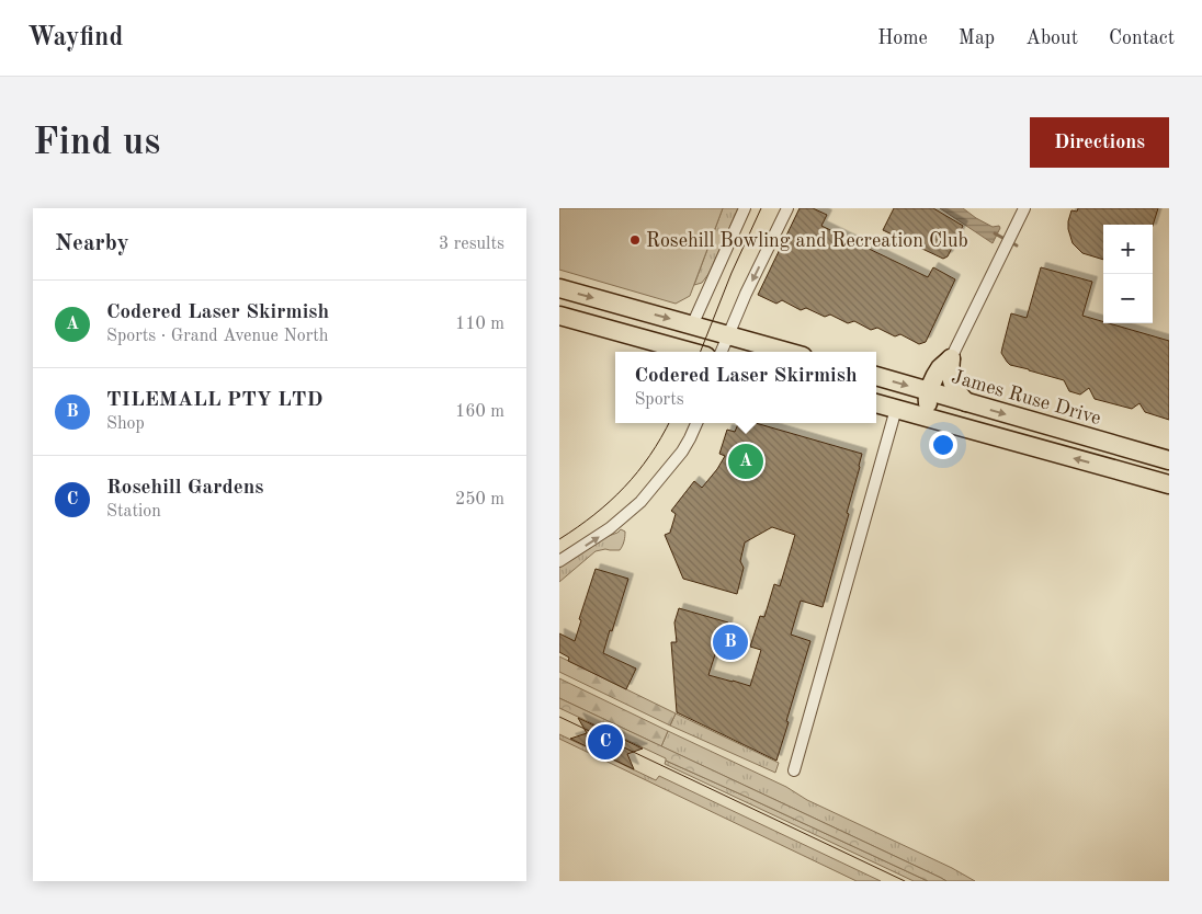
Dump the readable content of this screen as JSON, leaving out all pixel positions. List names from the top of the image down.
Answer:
{
  "streets": {
    "main road": ["James Ruse Drive"]
  },
  "places": ["Rosehill Bowling and Recreation Club"],
  "page": {
    "header": "Wayfind",
    "nav": [
      "Home",
      "Map",
      "About",
      "Contact"
    ],
    "buttons": "Directions",
    "title": "Find us",
    "heading": ["Nearby", "3 results"],
    "map_buttons": ["+", "−"],
    "list": [
      {
        "mark": "A",
        "name": "Codered Laser Skirmish",
        "note": "Sports · Grand Avenue North",
        "value": "110 m"
      },
      {
        "mark": "B",
        "name": "TILEMALL PTY LTD",
        "note": "Shop",
        "value": "160 m"
      },
      {
        "mark": "C",
        "name": "Rosehill Gardens",
        "note": "Station",
        "value": "250 m"
      }
    ],
    "popup": ["Codered Laser Skirmish", "Sports"],
    "pins": ["A", "B", "C"]
  }
}
